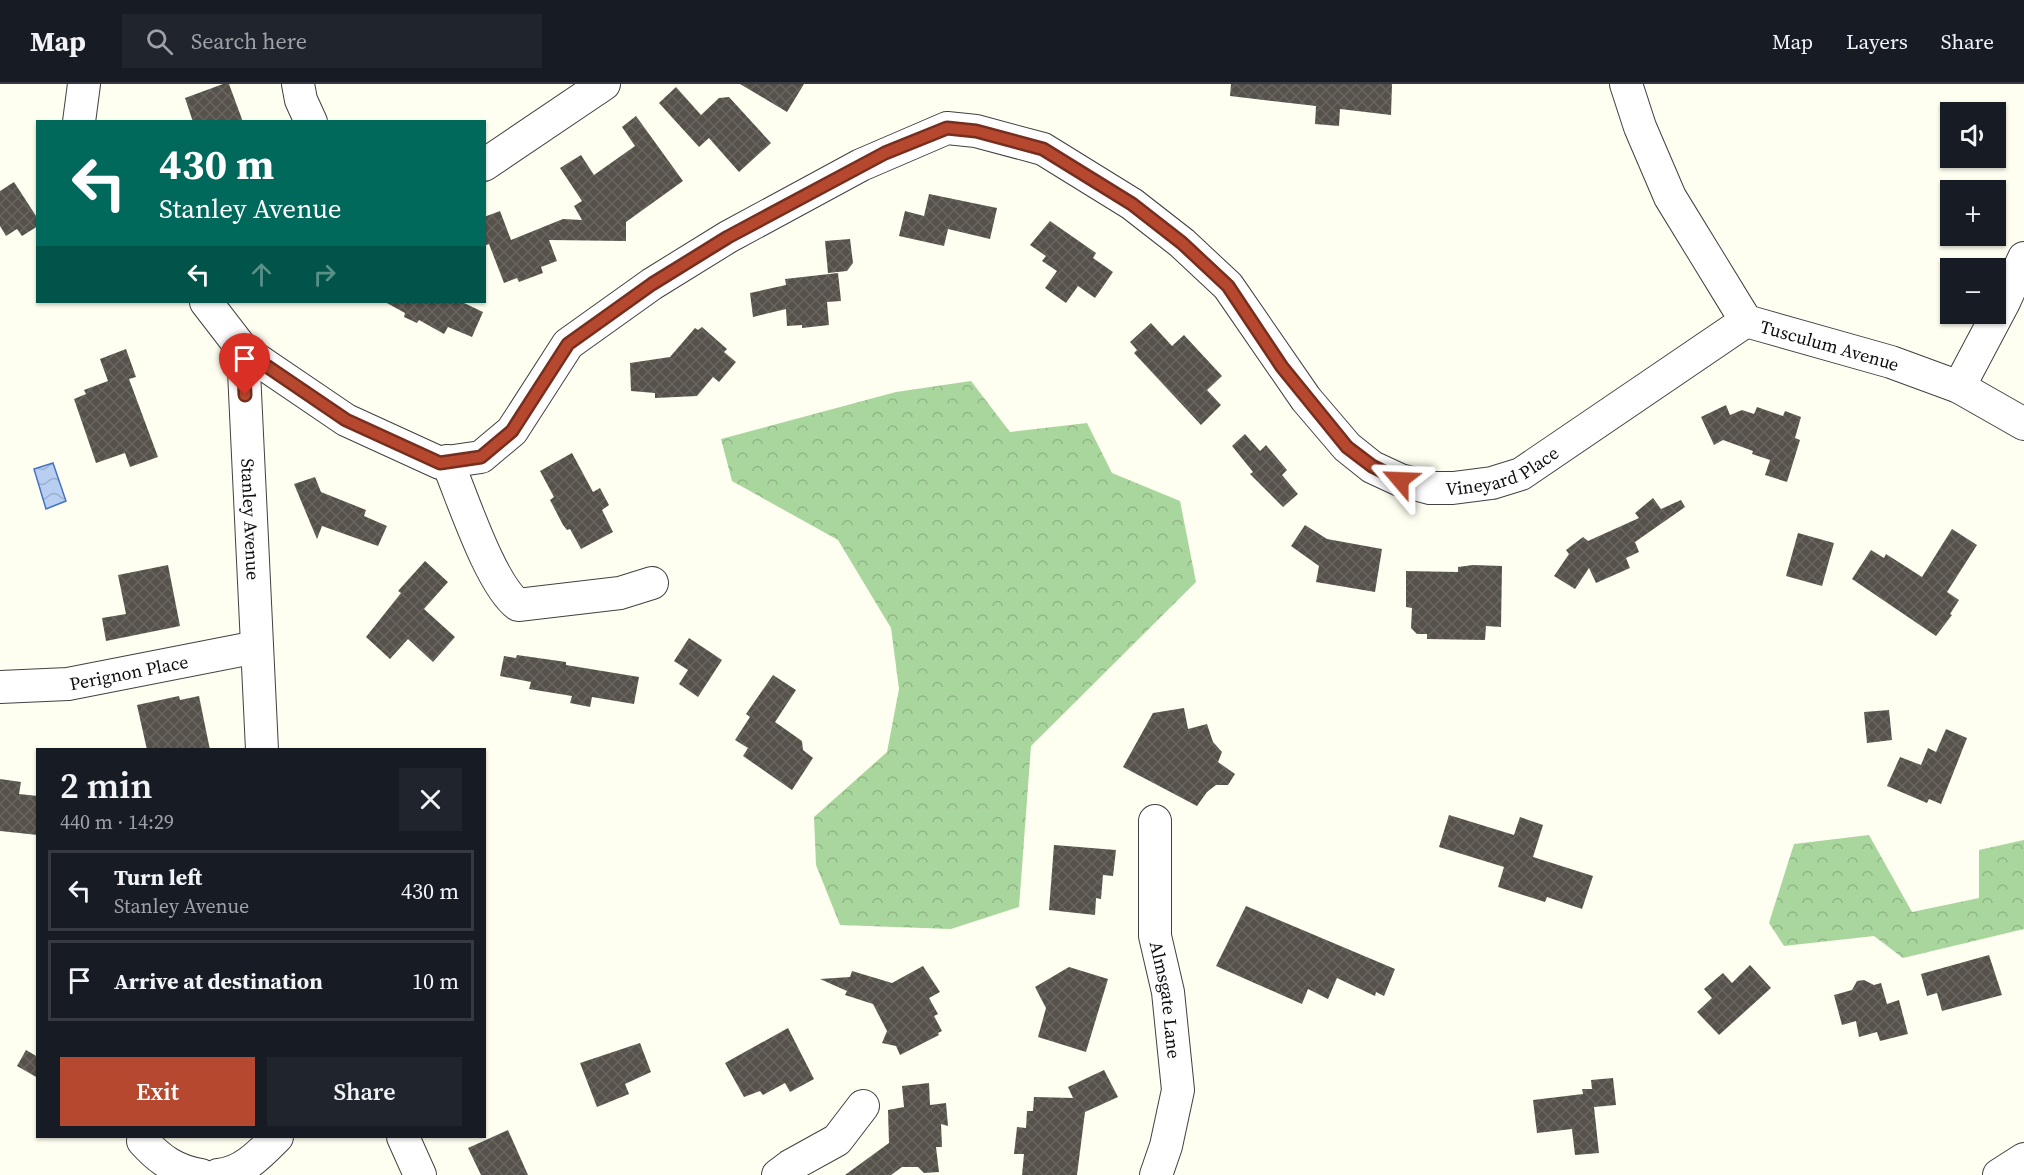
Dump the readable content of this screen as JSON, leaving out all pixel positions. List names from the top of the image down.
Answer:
{
  "streets": {
    "street": [
      "Tusculum Avenue",
      "Vineyard Place",
      "Stanley Avenue",
      "Perignon Place",
      "Almsgate Lane"
    ]
  },
  "crossings": [
    ["Tusculum Avenue", "Vineyard Place"],
    ["Vineyard Place", "Stanley Avenue"],
    ["Stanley Avenue", "Perignon Place"]
  ],
  "page": {
    "header": "Map",
    "search": "Search here",
    "nav": ["Map", "Layers", "Share"],
    "map_buttons": ["+", "−"],
    "turn": ["430 m", "Stanley Avenue"],
    "heading": ["2 min", "440 m · 14:29"],
    "list": [
      {
        "name": "Turn left",
        "note": "Stanley Avenue",
        "value": "430 m"
      },
      {
        "name": "Arrive at destination",
        "value": "10 m"
      }
    ],
    "buttons": ["Exit", "Share"]
  }
}
